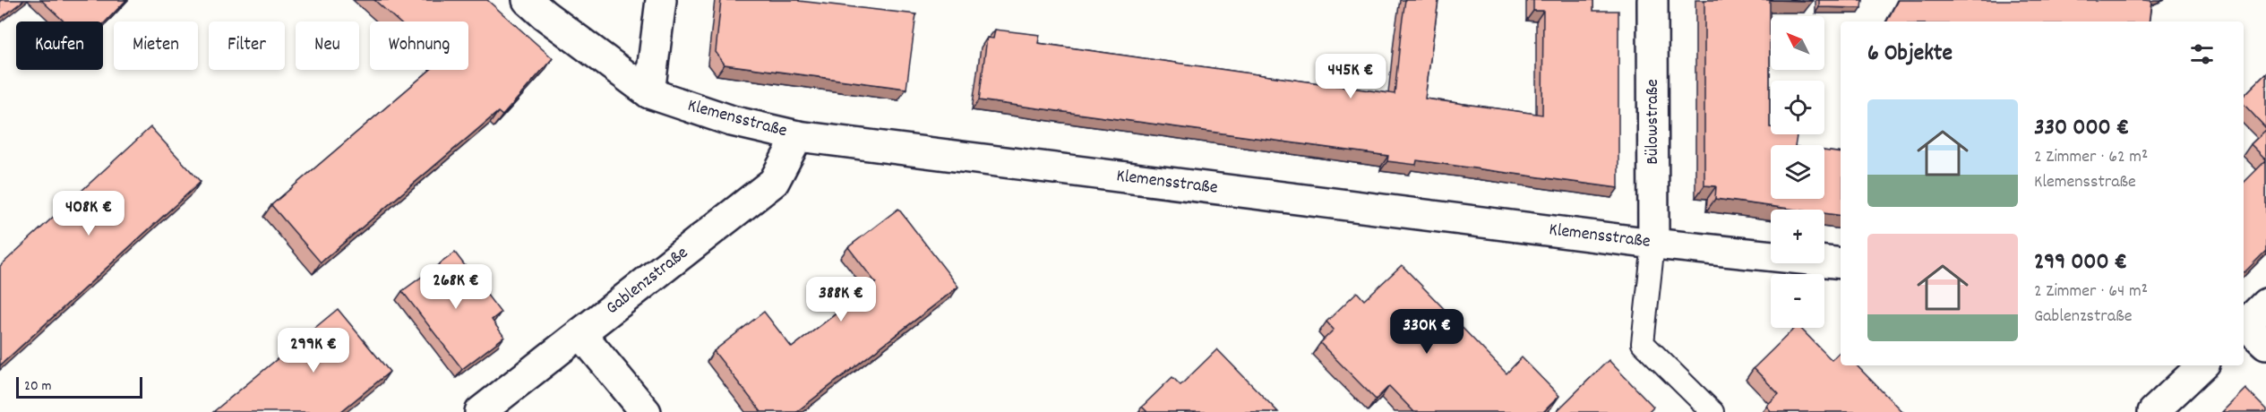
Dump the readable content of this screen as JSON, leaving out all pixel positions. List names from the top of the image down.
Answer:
{
  "streets": {
    "street": ["Klemensstraße", "Bülowstraße", "Gablenzstraße"]
  },
  "crossings": [
    ["Klemensstraße", "Bülowstraße"],
    ["Klemensstraße", "Gablenzstraße"]
  ],
  "scale_bar": "20 m",
  "north": "top left",
  "page": {
    "map_buttons": ["+", "−"],
    "chip": [
      "Kaufen",
      "Mieten",
      "Filter",
      "Neu",
      "Wohnung"
    ],
    "heading": "6 Objekte",
    "price": [
      "445K €",
      "408K €",
      "268K €",
      "388K €",
      "330K €",
      "299K €"
    ],
    "list": [
      {
        "name": "330 000 €",
        "note": "2 Zimmer · 62 m² · Klemensstraße"
      },
      {
        "name": "299 000 €",
        "note": "2 Zimmer · 64 m² · Gablenzstraße"
      }
    ],
    "scale": "20 m"
  }
}
